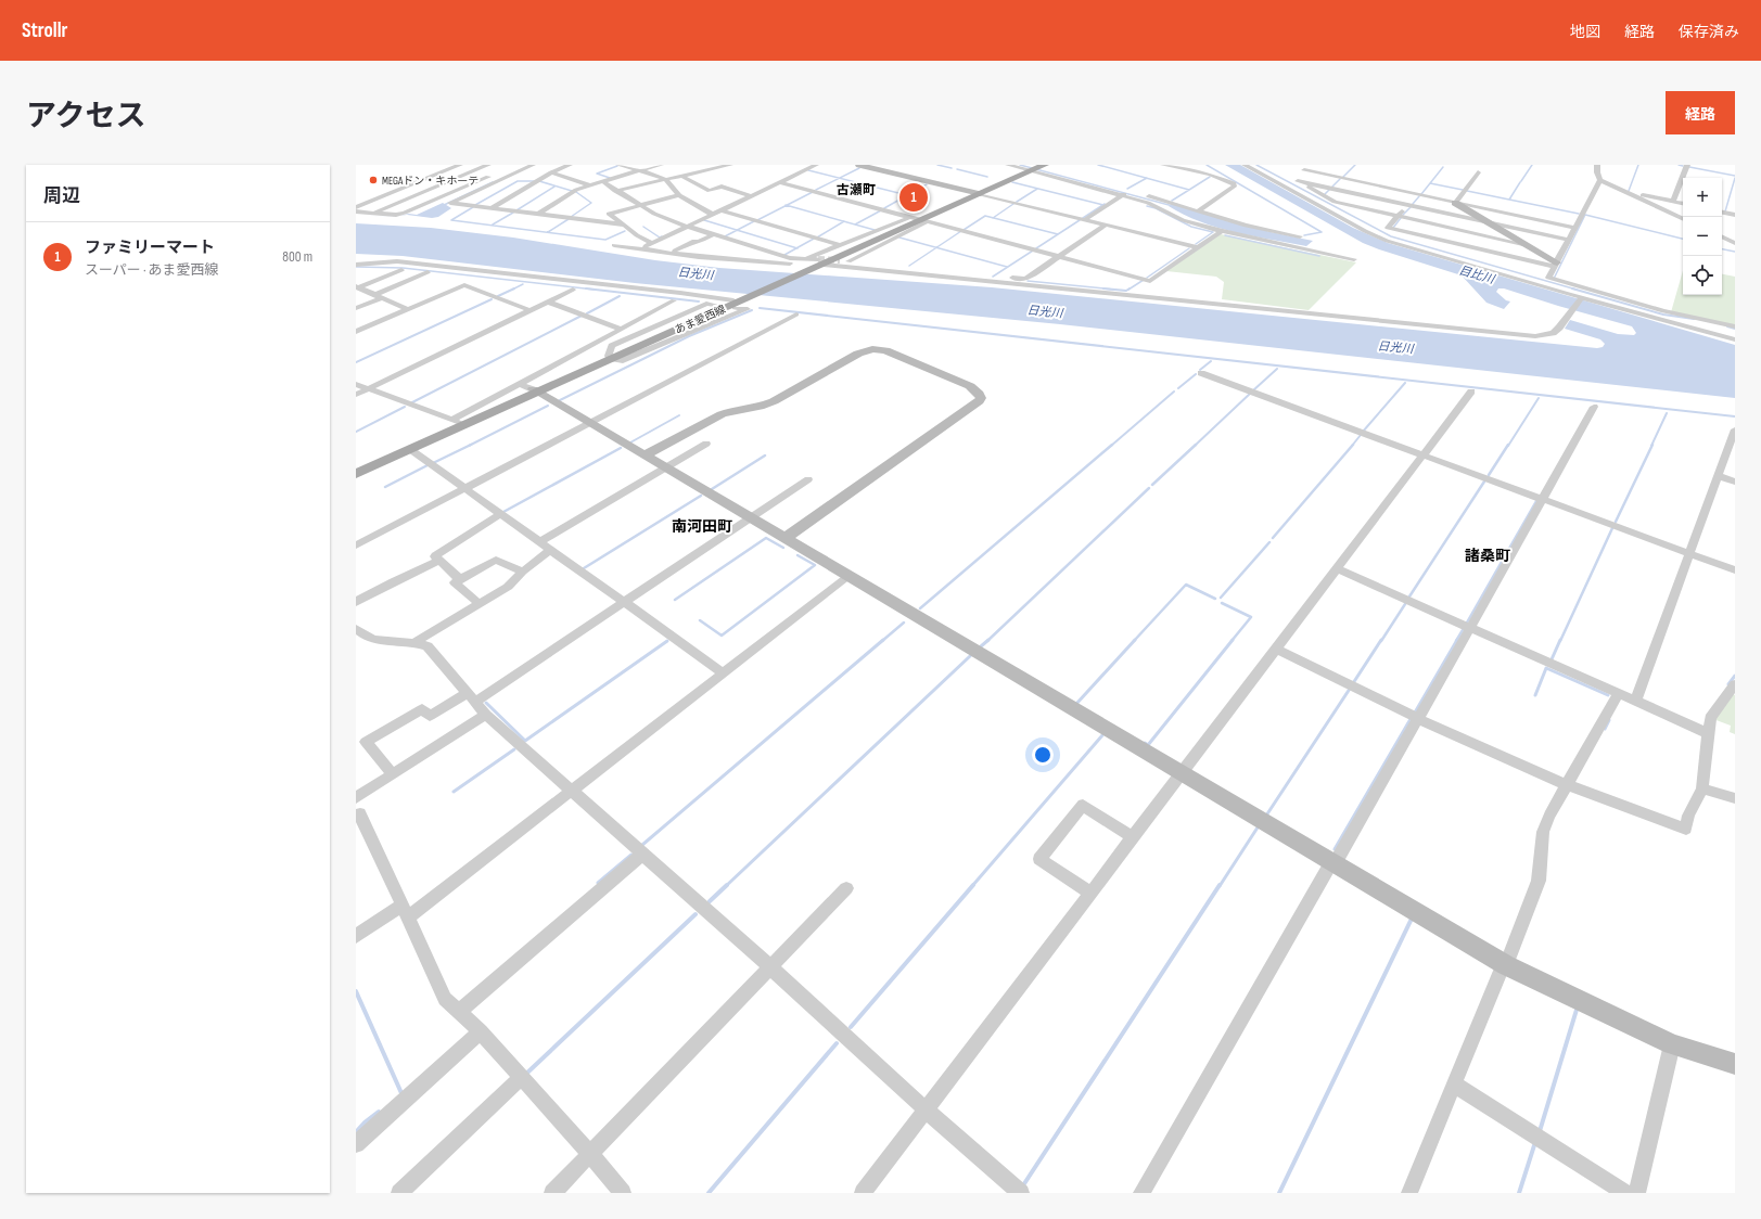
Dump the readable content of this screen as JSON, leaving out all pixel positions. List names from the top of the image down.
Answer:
{
  "streets": {
    "main road": ["あま愛西線"]
  },
  "districts": ["古瀬町", "南河田町", "諸桑町"],
  "water": ["日光川", "目比川"],
  "places": ["MEGAドン・キホーテ"],
  "page": {
    "header": "Strollr",
    "nav": ["地図", "経路", "保存済み"],
    "title": "アクセス",
    "buttons": "経路",
    "heading": "周辺",
    "map_buttons": ["+", "−"],
    "pins": "1",
    "list": [
      {
        "mark": "1",
        "name": "ファミリーマート",
        "note": "スーパー · あま愛西線",
        "value": "800 m"
      }
    ]
  }
}
